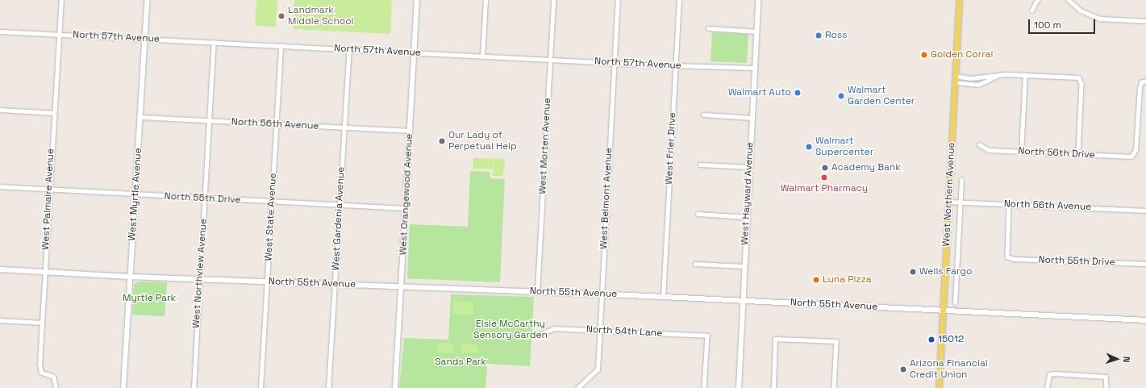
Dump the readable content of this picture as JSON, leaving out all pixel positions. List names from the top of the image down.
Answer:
{
  "streets": {
    "main road": ["West Northern Avenue"],
    "street": [
      "North 57th Avenue",
      "North 56th Avenue",
      "West Morten Avenue",
      "West Frier Drive",
      "North 56th Drive",
      "West Hayward Avenue",
      "West Myrtle Avenue",
      "West Orangewood Avenue",
      "North 55th Drive",
      "West Belmont Avenue",
      "West Palmaire Avenue",
      "West State Avenue",
      "West Gardenia Avenue",
      "West Northview Avenue",
      "North 55th Avenue",
      "North 54th Lane"
    ]
  },
  "crossings": [
    ["North 57th Avenue", "West Morten Avenue"],
    ["North 57th Avenue", "West Frier Drive"],
    ["North 57th Avenue", "West Hayward Avenue"],
    ["North 57th Avenue", "West Myrtle Avenue"],
    ["North 57th Avenue", "West Orangewood Avenue"],
    ["North 57th Avenue", "West Belmont Avenue"],
    ["North 57th Avenue", "West Palmaire Avenue"],
    ["North 57th Avenue", "West State Avenue"],
    ["North 57th Avenue", "West Gardenia Avenue"],
    ["North 57th Avenue", "West Northview Avenue"],
    ["North 56th Avenue", "West Myrtle Avenue"],
    ["North 56th Avenue", "West Orangewood Avenue"],
    ["North 56th Avenue", "West Northern Avenue"],
    ["North 56th Avenue", "North 55th Drive"],
    ["North 56th Avenue", "West State Avenue"],
    ["North 56th Avenue", "West Gardenia Avenue"],
    ["North 56th Avenue", "West Northview Avenue"],
    ["West Morten Avenue", "North 55th Avenue"],
    ["West Frier Drive", "North 55th Avenue"],
    ["West Hayward Avenue", "North 55th Avenue"],
    ["West Myrtle Avenue", "North 55th Drive"],
    ["West Myrtle Avenue", "North 55th Avenue"],
    ["West Orangewood Avenue", "North 55th Drive"],
    ["West Orangewood Avenue", "North 55th Avenue"],
    ["West Northern Avenue", "North 55th Avenue"],
    ["North 55th Drive", "West Palmaire Avenue"],
    ["North 55th Drive", "West State Avenue"],
    ["North 55th Drive", "West Gardenia Avenue"],
    ["North 55th Drive", "West Northview Avenue"],
    ["West Belmont Avenue", "North 55th Avenue"],
    ["West Belmont Avenue", "North 54th Lane"],
    ["West Palmaire Avenue", "North 55th Avenue"],
    ["West State Avenue", "North 55th Avenue"],
    ["West Gardenia Avenue", "North 55th Avenue"],
    ["West Northview Avenue", "North 55th Avenue"]
  ],
  "parks": ["Myrtle Park", "Elsie McCarthy Sensory Garden", "Sands Park"],
  "places": [
    "Landmark Middle School",
    "Ross",
    "Golden Corral",
    "Walmart Auto",
    "Walmart Garden Center",
    "Our Lady of Perpetual Help",
    "Walmart Supercenter",
    "Academy Bank",
    "Walmart Pharmacy",
    "Wells Fargo",
    "Luna Pizza",
    "15012",
    "Arizona Financial Credit Union"
  ],
  "scale_bar": "100 m",
  "north": "right"
}
